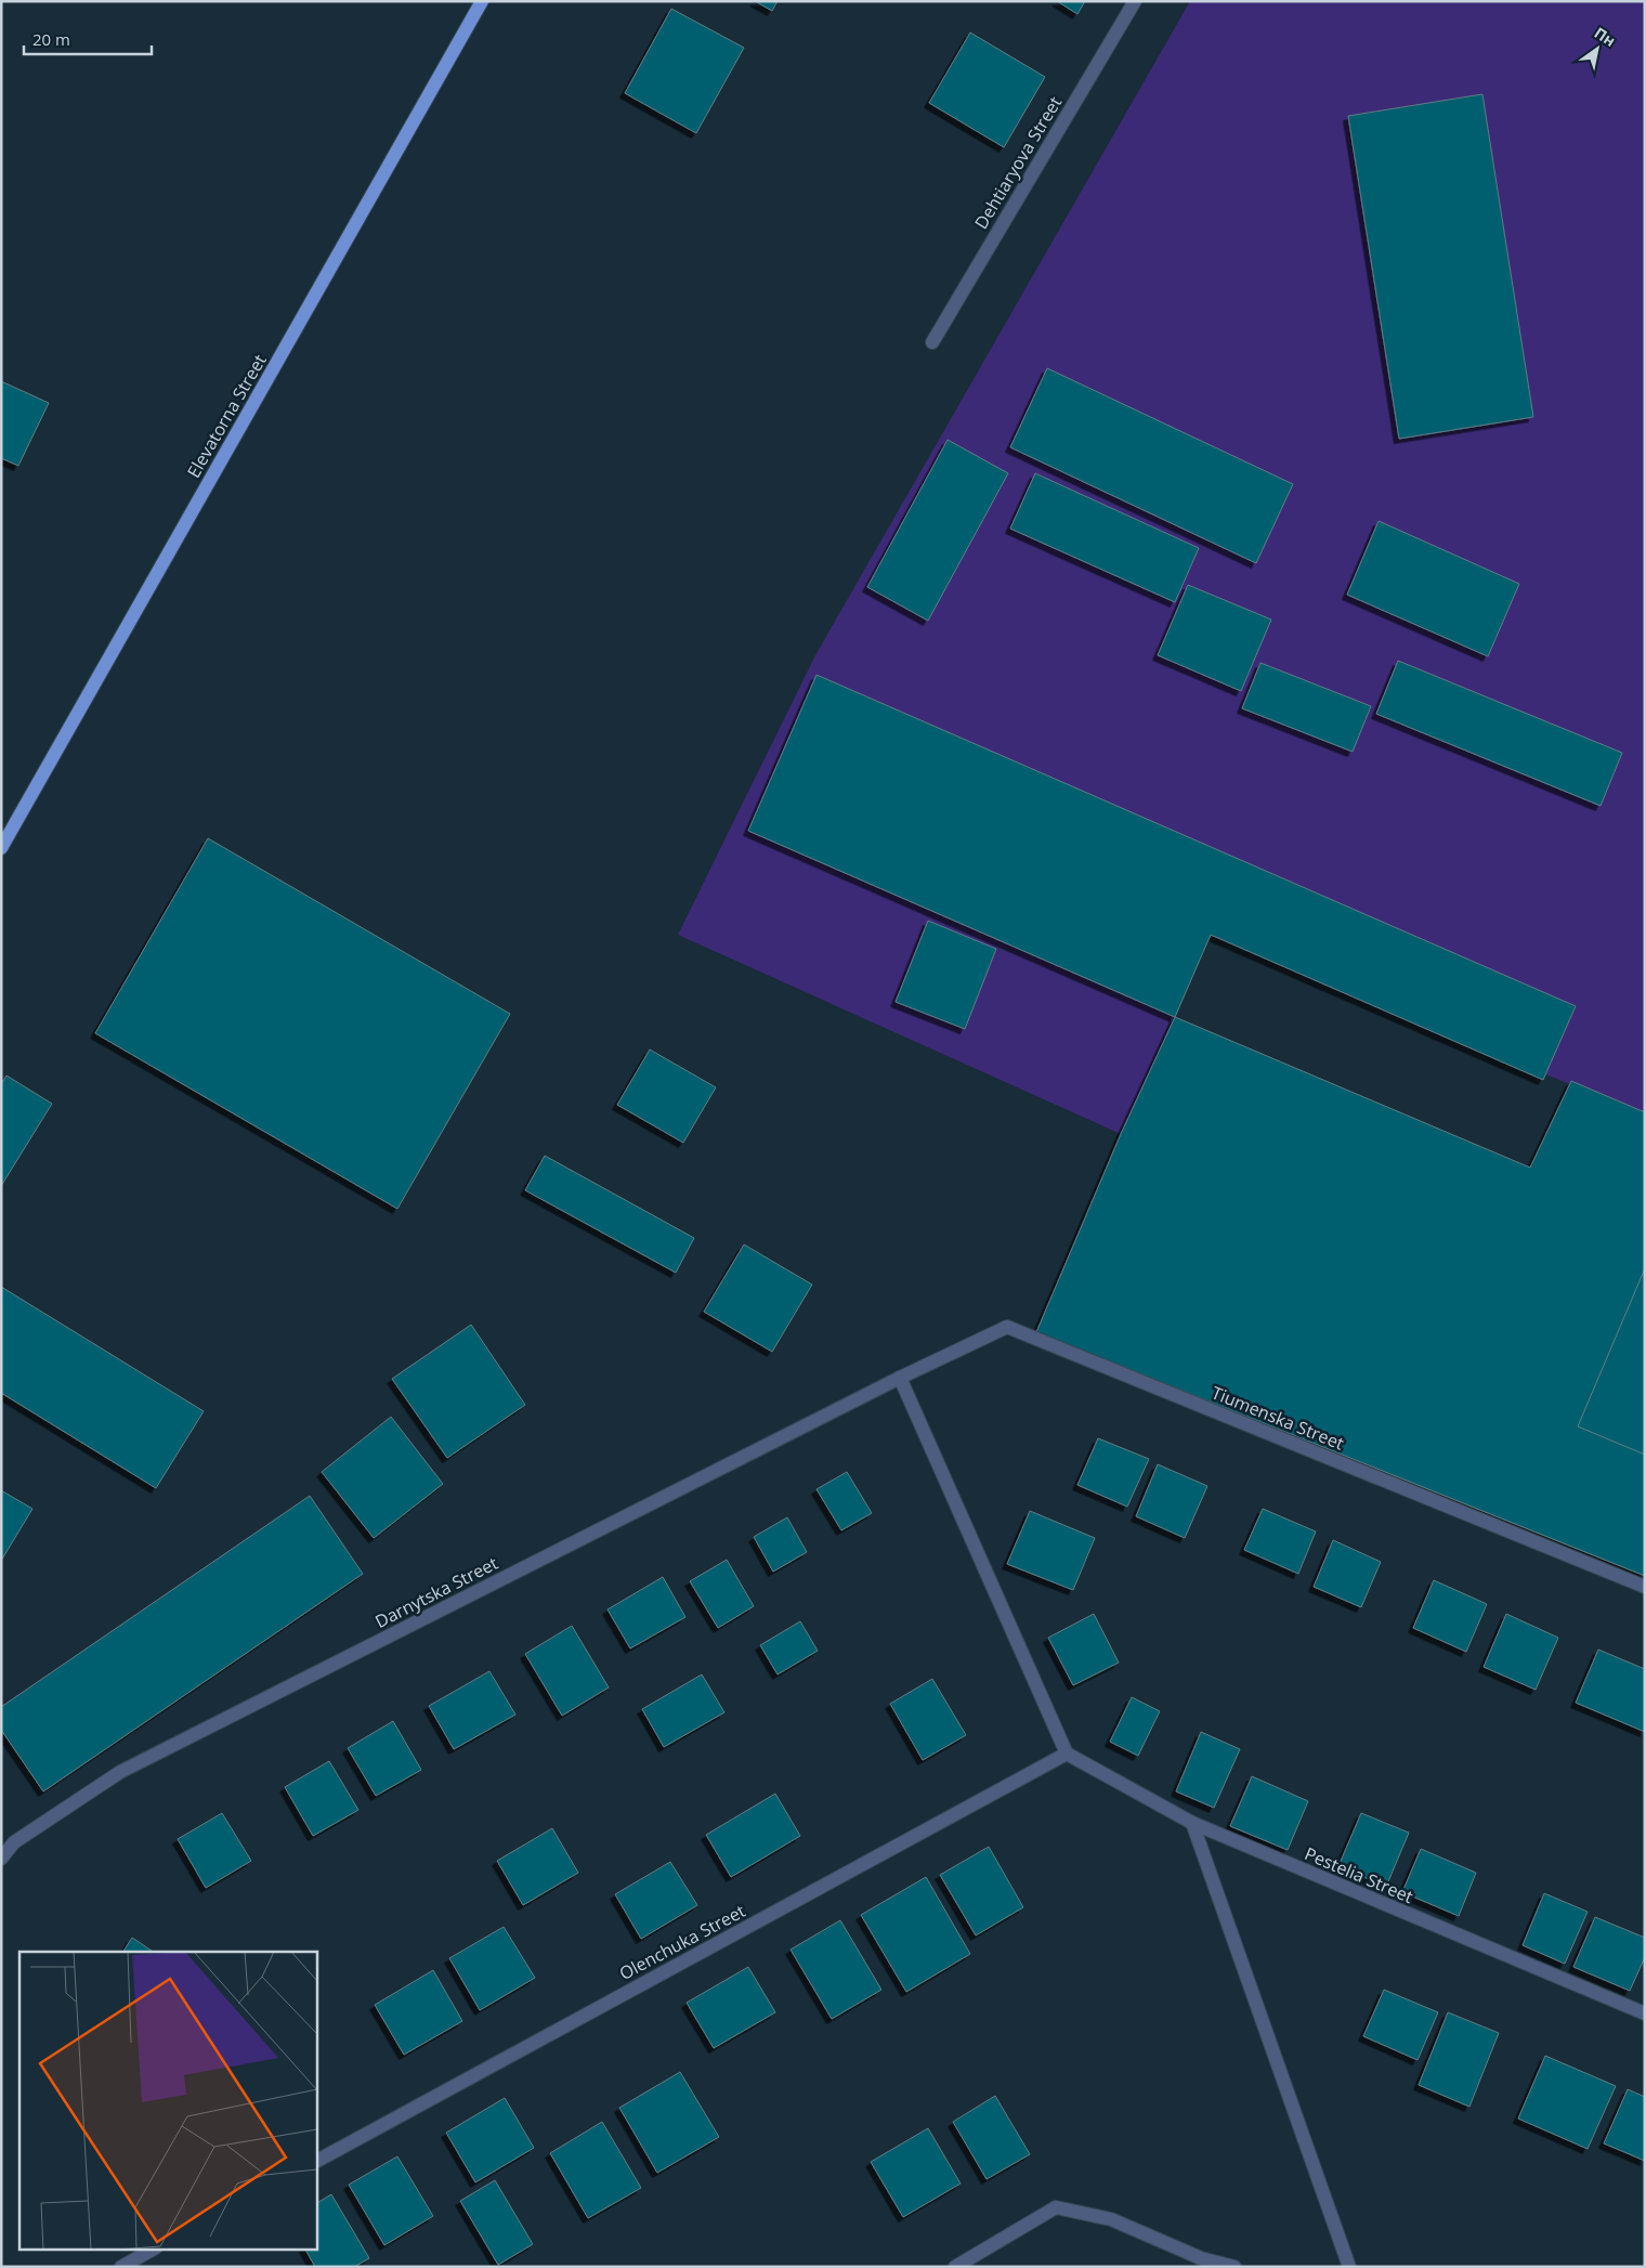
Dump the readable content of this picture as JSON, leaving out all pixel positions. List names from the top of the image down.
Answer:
{
  "streets": {
    "main road": ["Elevatorna Street"],
    "street": [
      "Dehtiaryova Street",
      "Tiumenska Street",
      "Darnytska Street",
      "Pestelia Street",
      "Olenchuka Street"
    ]
  },
  "crossings": [
    ["Tiumenska Street", "Darnytska Street"],
    ["Pestelia Street", "Olenchuka Street"]
  ],
  "scale_bar": "20 m",
  "north": "top right"
}
